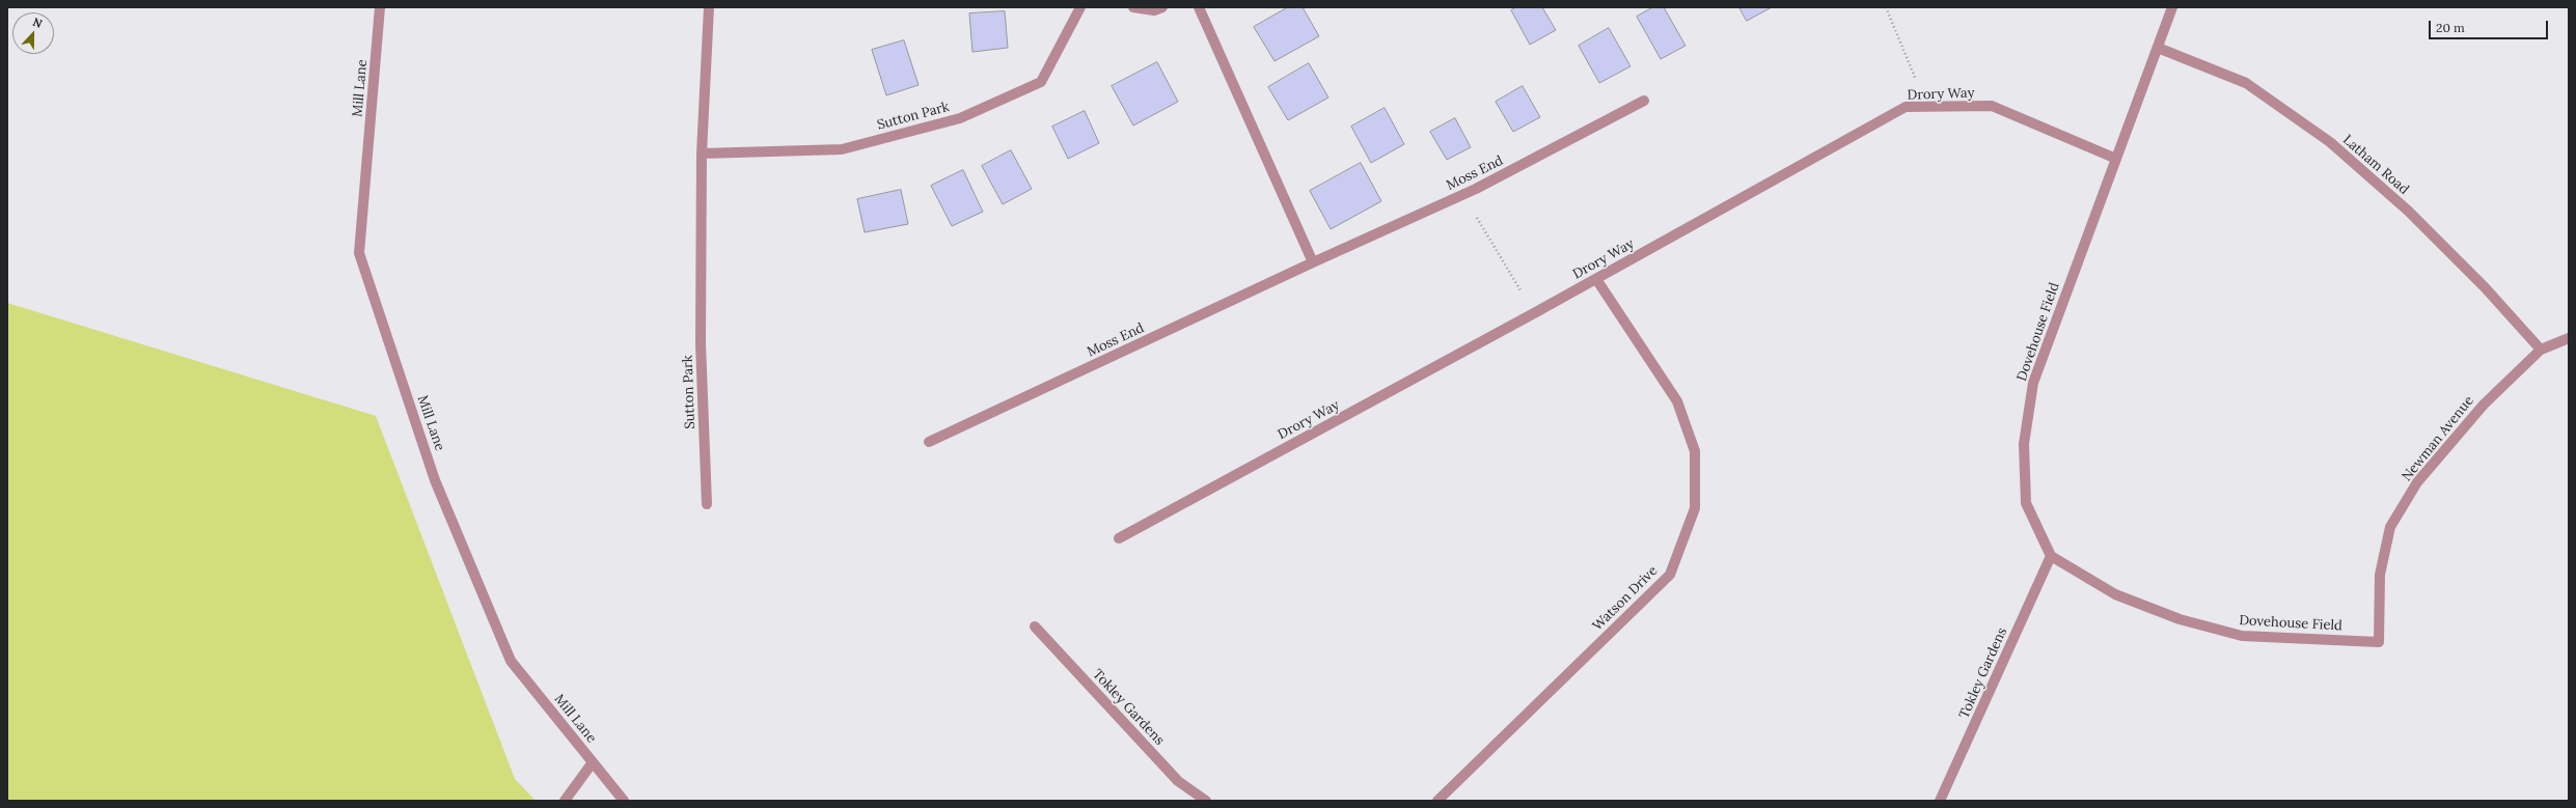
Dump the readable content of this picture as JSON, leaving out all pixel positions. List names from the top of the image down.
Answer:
{
  "streets": {
    "street": [
      "Mill Lane",
      "Drory Way",
      "Sutton Park",
      "Latham Road",
      "Moss End",
      "Dovehouse Field",
      "Newman Avenue",
      "Watson Drive",
      "Tokley Gardens"
    ]
  },
  "crossings": [
    ["Drory Way", "Dovehouse Field"],
    ["Drory Way", "Watson Drive"],
    ["Latham Road", "Dovehouse Field"],
    ["Latham Road", "Newman Avenue"],
    ["Dovehouse Field", "Newman Avenue"],
    ["Dovehouse Field", "Tokley Gardens"]
  ],
  "scale_bar": "20 m",
  "north": "top"
}
